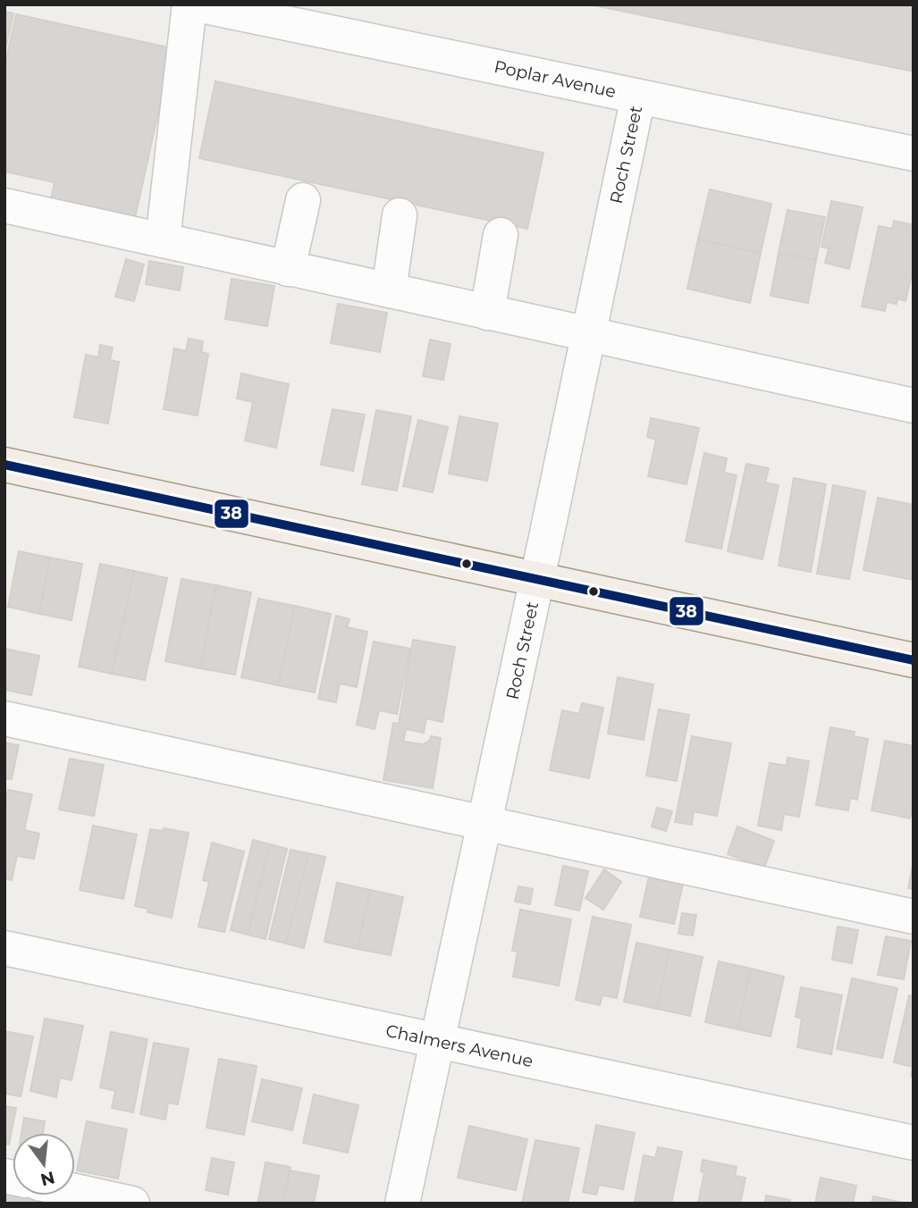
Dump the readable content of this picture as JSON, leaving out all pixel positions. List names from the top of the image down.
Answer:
{
  "streets": {
    "street": ["Poplar Avenue", "Roch Street", "Chalmers Avenue"]
  },
  "crossings": [
    ["Poplar Avenue", "Roch Street"],
    ["Roch Street", "Chalmers Avenue"]
  ],
  "lines": ["transit line 38"],
  "north": "bottom"
}
